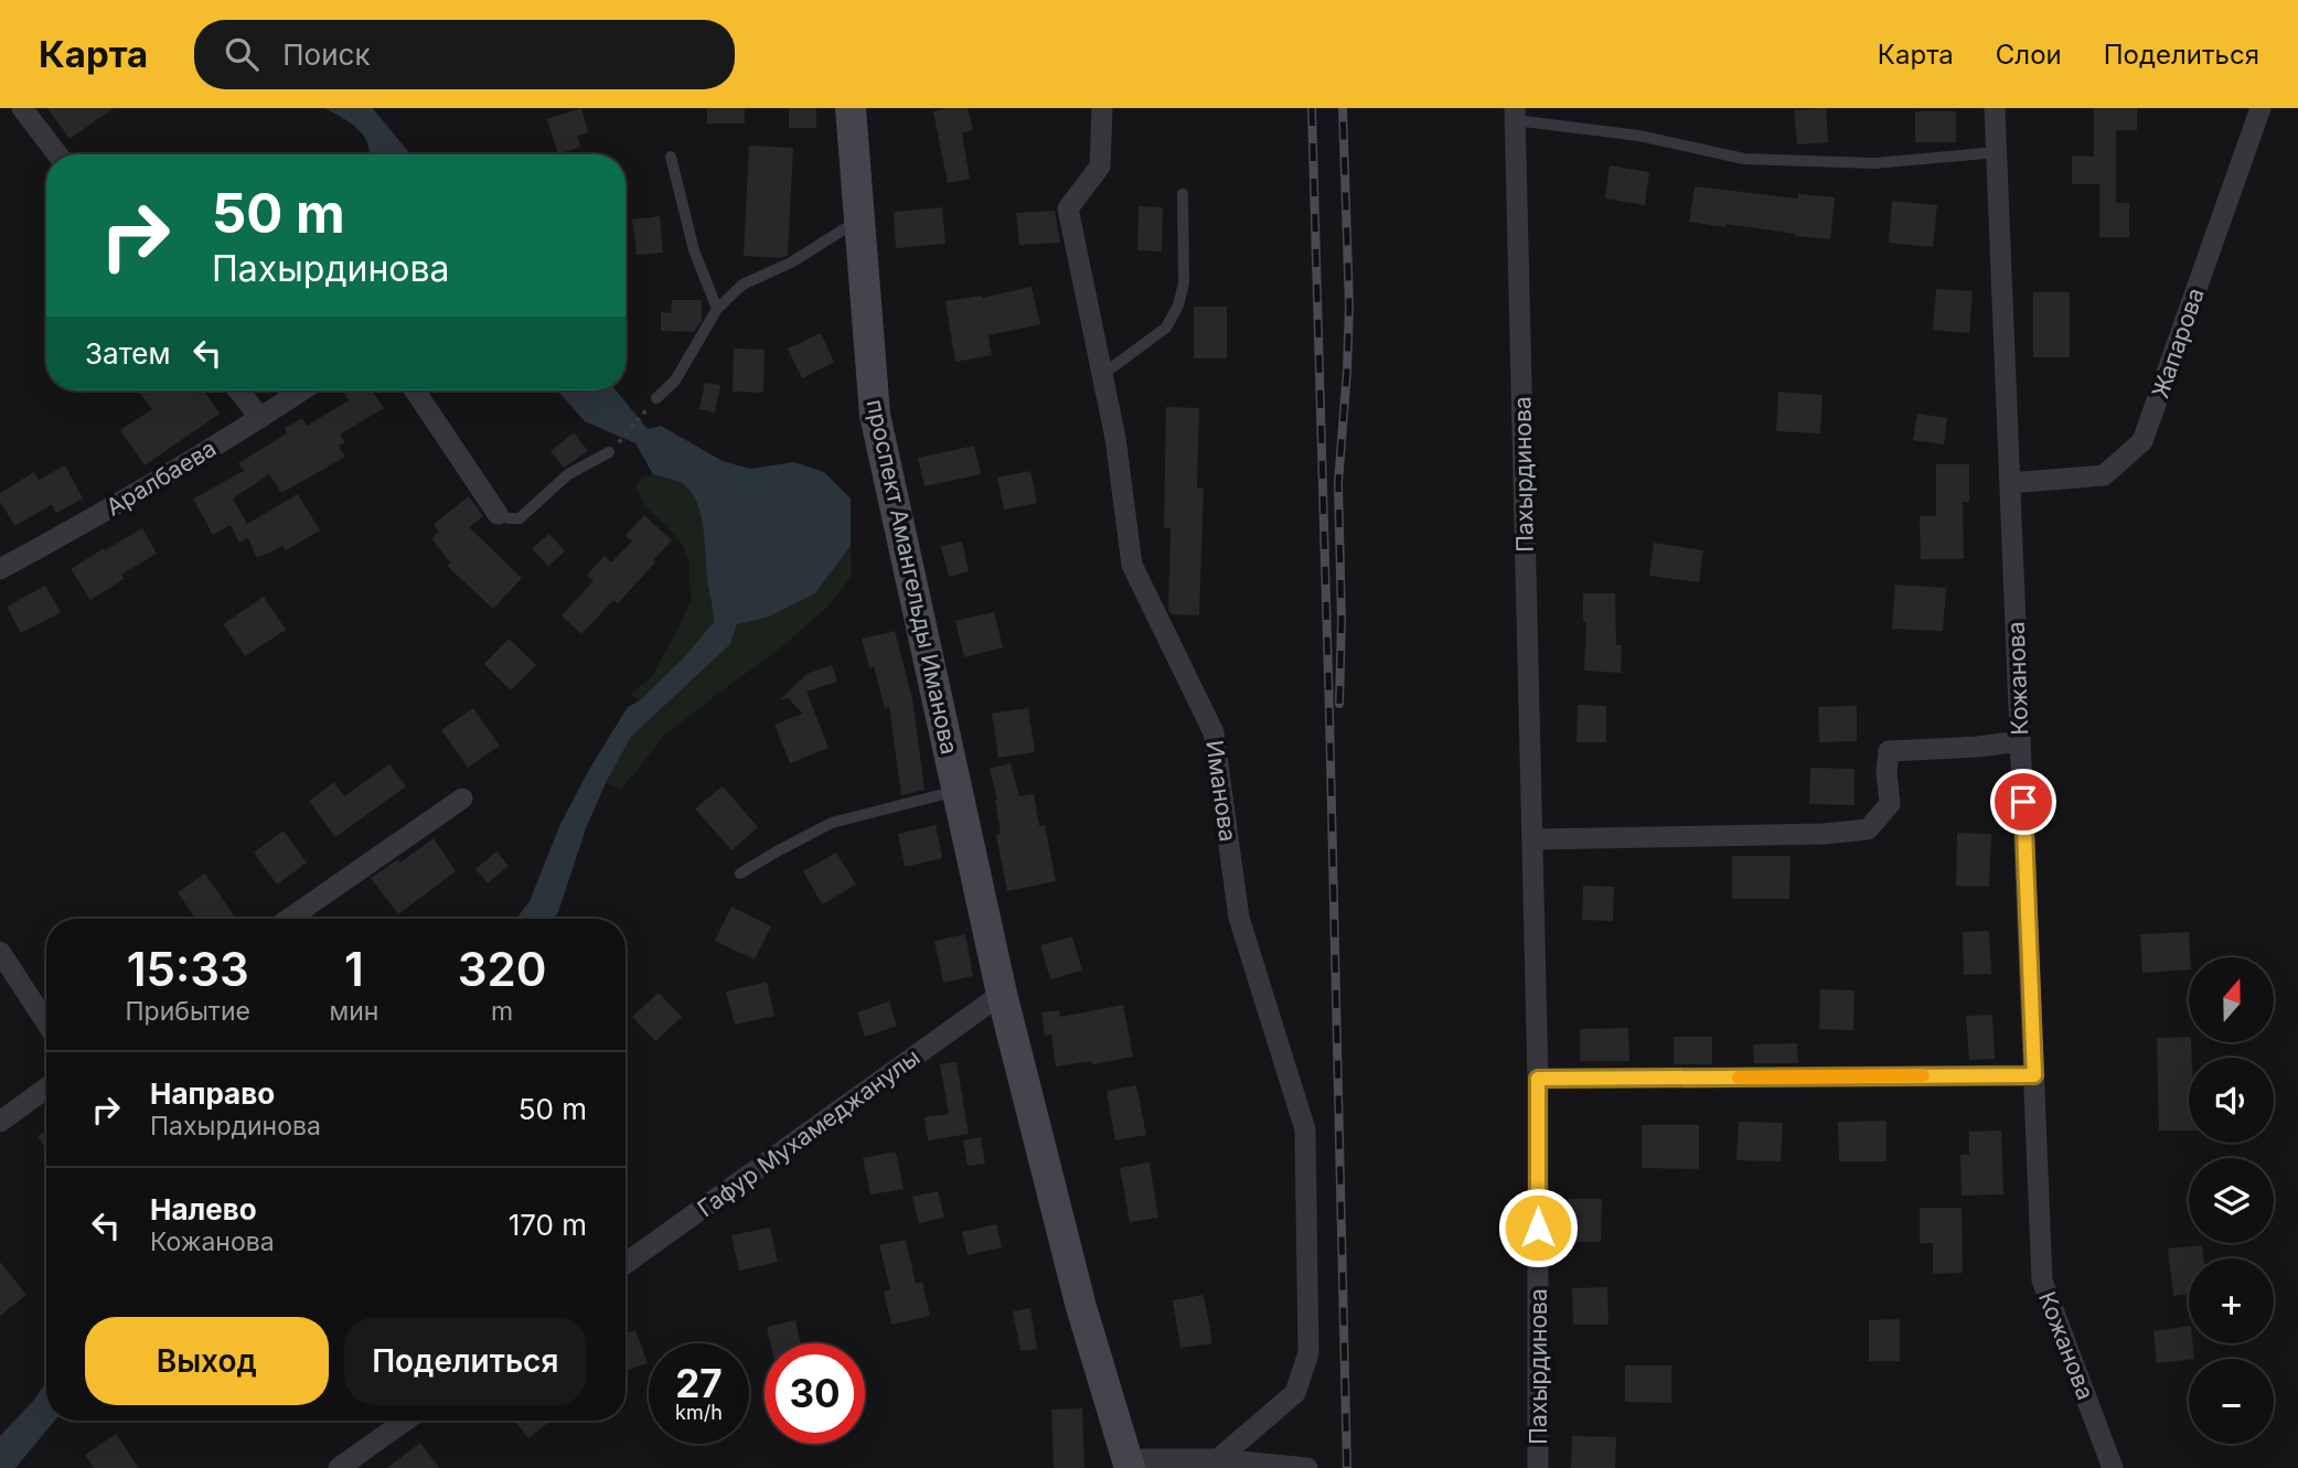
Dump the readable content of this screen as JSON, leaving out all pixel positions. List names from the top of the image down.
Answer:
{
  "streets": {
    "main road": ["проспект Амангельды Иманова"],
    "street": [
      "Жапарова",
      "Пахырдинова",
      "Аралбаева",
      "Кожанова",
      "Иманова",
      "Гафур Мухамеджанулы"
    ]
  },
  "crossings": [
    ["Жапарова", "Кожанова"],
    ["проспект Амангельды Иманова", "Гафур Мухамеджанулы"]
  ],
  "north": "top",
  "page": {
    "header": "Карта",
    "search": "Поиск",
    "nav": ["Карта", "Слои", "Поделиться"],
    "turn": ["50 m", "Пахырдинова"],
    "then": "Затем",
    "eta": [
      "15:33",
      "Прибытие",
      "1",
      "мин",
      "320",
      "m"
    ],
    "map_buttons": ["+", "−"],
    "list": [
      {
        "name": "Направо",
        "note": "Пахырдинова",
        "value": "50 m"
      },
      {
        "name": "Налево",
        "note": "Кожанова",
        "value": "170 m"
      }
    ],
    "buttons": ["Выход", "Поделиться"],
    "speed": "27 km/h",
    "limit": "30"
  }
}
